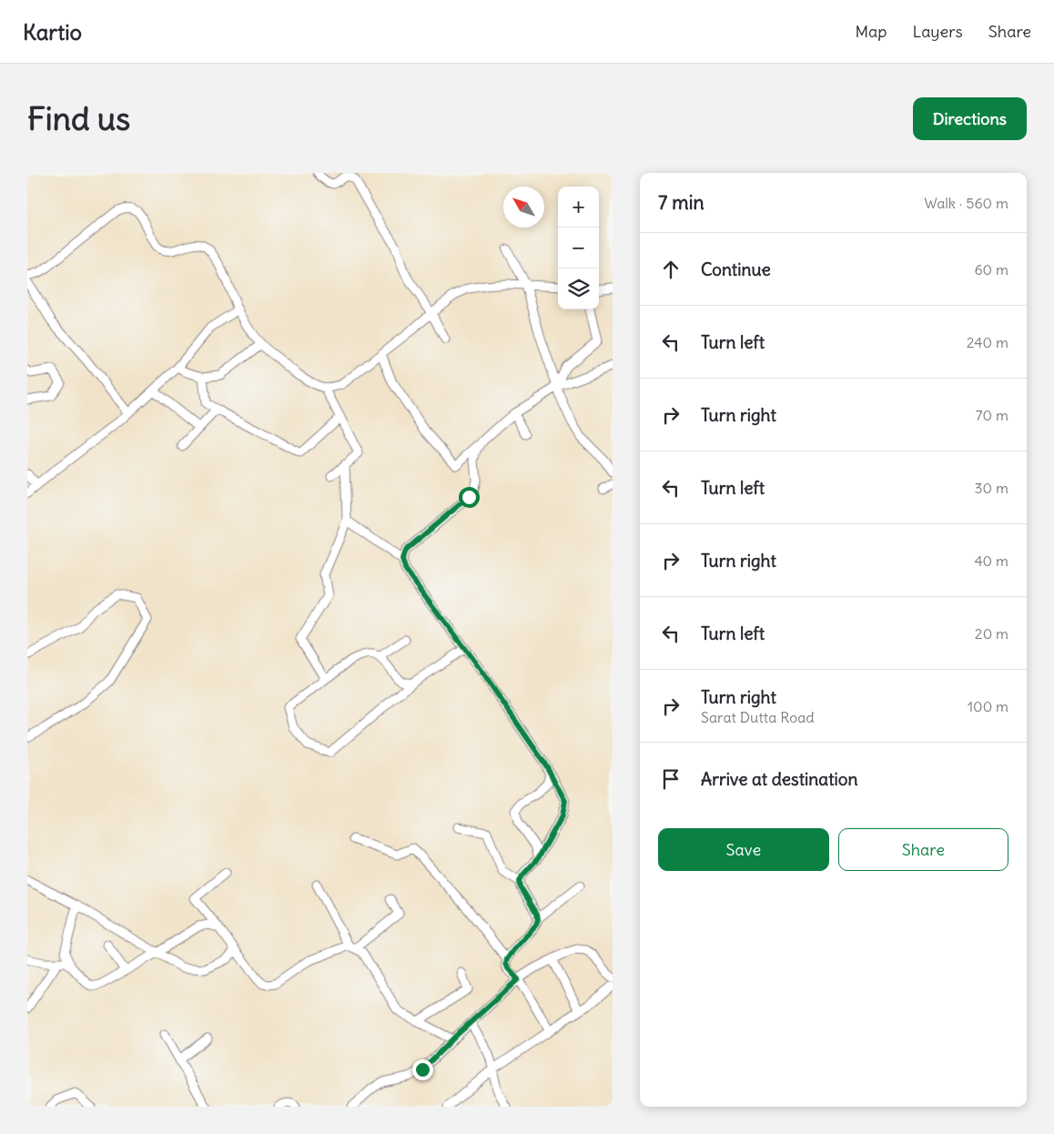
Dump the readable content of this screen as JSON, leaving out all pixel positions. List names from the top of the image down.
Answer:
{
  "north": "top left",
  "page": {
    "header": "Kartio",
    "nav": ["Map", "Layers", "Share"],
    "buttons": [
      "Directions",
      ["Save", "Share"]
    ],
    "title": "Find us",
    "heading": ["7 min", "Walk · 560 m"],
    "map_buttons": ["+", "−"],
    "list": [
      ["Continue", "60 m"],
      ["Turn left", "240 m"],
      ["Turn right", "70 m"],
      ["Turn left", "30 m"],
      ["Turn right", "40 m"],
      ["Turn left", "20 m"],
      ["Turn right", "Sarat Dutta Road", "100 m"],
      "Arrive at destination"
    ]
  }
}
